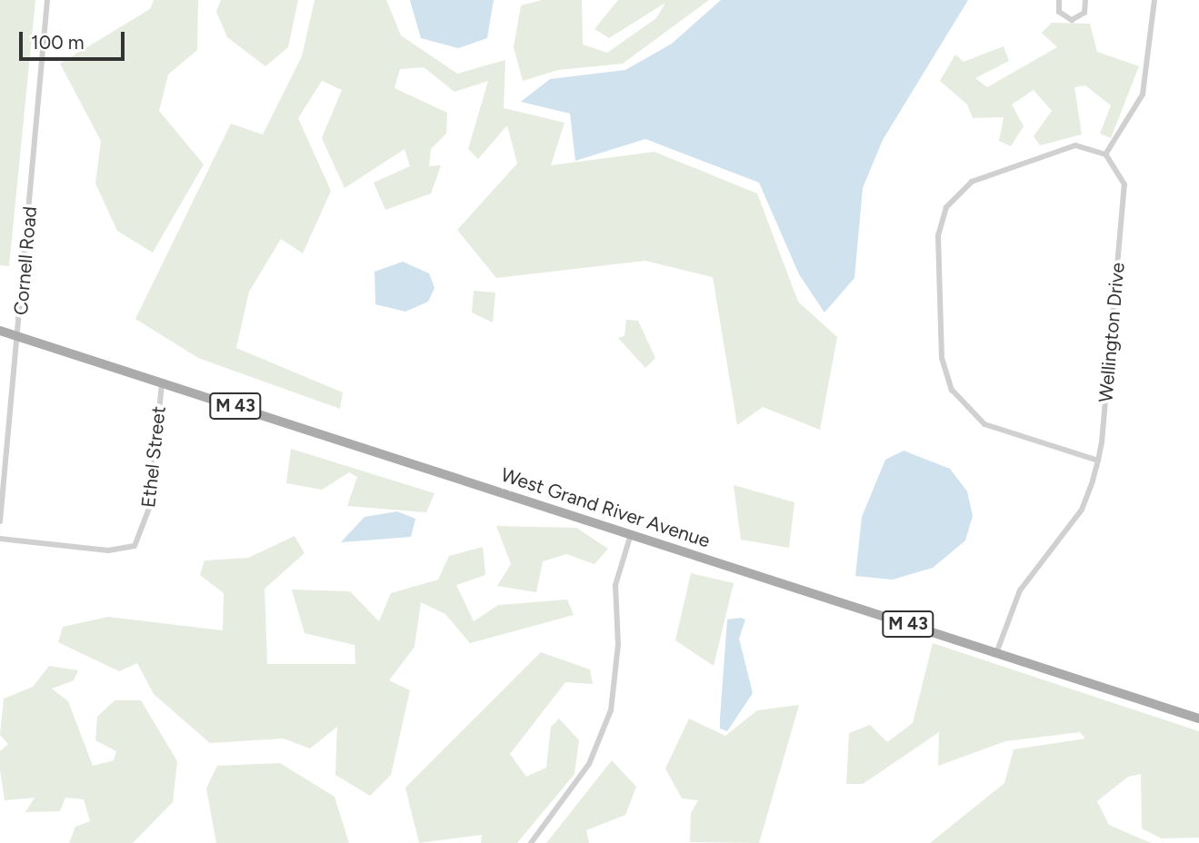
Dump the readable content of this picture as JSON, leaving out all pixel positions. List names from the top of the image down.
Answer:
{
  "streets": {
    "main road": ["M 43", "West Grand River Avenue"],
    "street": ["Cornell Road", "Wellington Drive", "Ethel Street"]
  },
  "crossings": [
    ["Cornell Road", "West Grand River Avenue"],
    ["Wellington Drive", "West Grand River Avenue"],
    ["Ethel Street", "West Grand River Avenue"]
  ],
  "scale_bar": "100 m"
}
